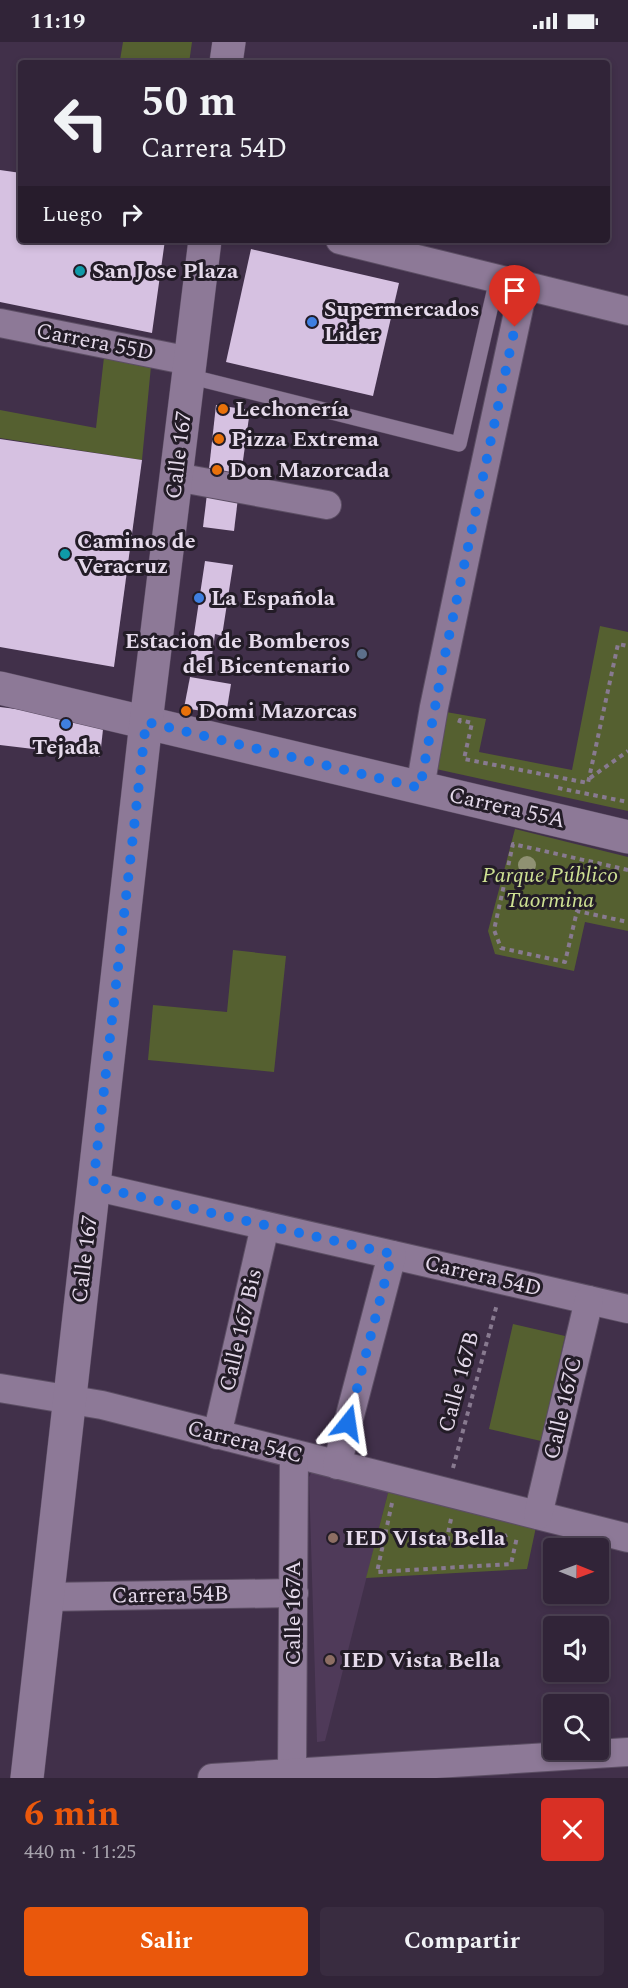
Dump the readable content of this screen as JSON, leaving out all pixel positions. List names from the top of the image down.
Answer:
{
  "streets": {
    "street": [
      "Carrera 55D",
      "Calle 167",
      "Carrera 55A",
      "Carrera 54D",
      "Calle 167 Bis",
      "Calle 167C",
      "Carrera 54C",
      "Carrera 54B",
      "Calle 167A"
    ],
    "path": ["Calle 167B"]
  },
  "crossings": [
    ["Carrera 55D", "Calle 167"],
    ["Calle 167", "Carrera 55A"],
    ["Calle 167", "Carrera 54D"],
    ["Calle 167", "Carrera 54C"],
    ["Calle 167", "Carrera 54B"],
    ["Carrera 54D", "Calle 167 Bis"],
    ["Carrera 54D", "Calle 167B"],
    ["Carrera 54D", "Calle 167C"],
    ["Calle 167 Bis", "Carrera 54C"],
    ["Calle 167B", "Carrera 54C"],
    ["Calle 167C", "Carrera 54C"],
    ["Carrera 54C", "Calle 167A"],
    ["Carrera 54B", "Calle 167A"]
  ],
  "parks": ["Parque Público Taormina"],
  "places": [
    "San Jose Plaza",
    "Supermercados Lider",
    "Lechonería",
    "Pizza Extrema",
    "Don Mazorcada",
    "Caminos de Veracruz",
    "La Española",
    "Estacion de Bomberos del Bicentenario",
    "Domi Mazorcas",
    "Tejada",
    "IED VIsta Bella",
    "IED Vista Bella"
  ],
  "north": "right",
  "page": {
    "status": "11:19",
    "turn": ["50 m", "Carrera 54D"],
    "then": "Luego",
    "heading": ["6 min", "440 m · 11:25"],
    "buttons": ["Salir", "Compartir"]
  }
}
